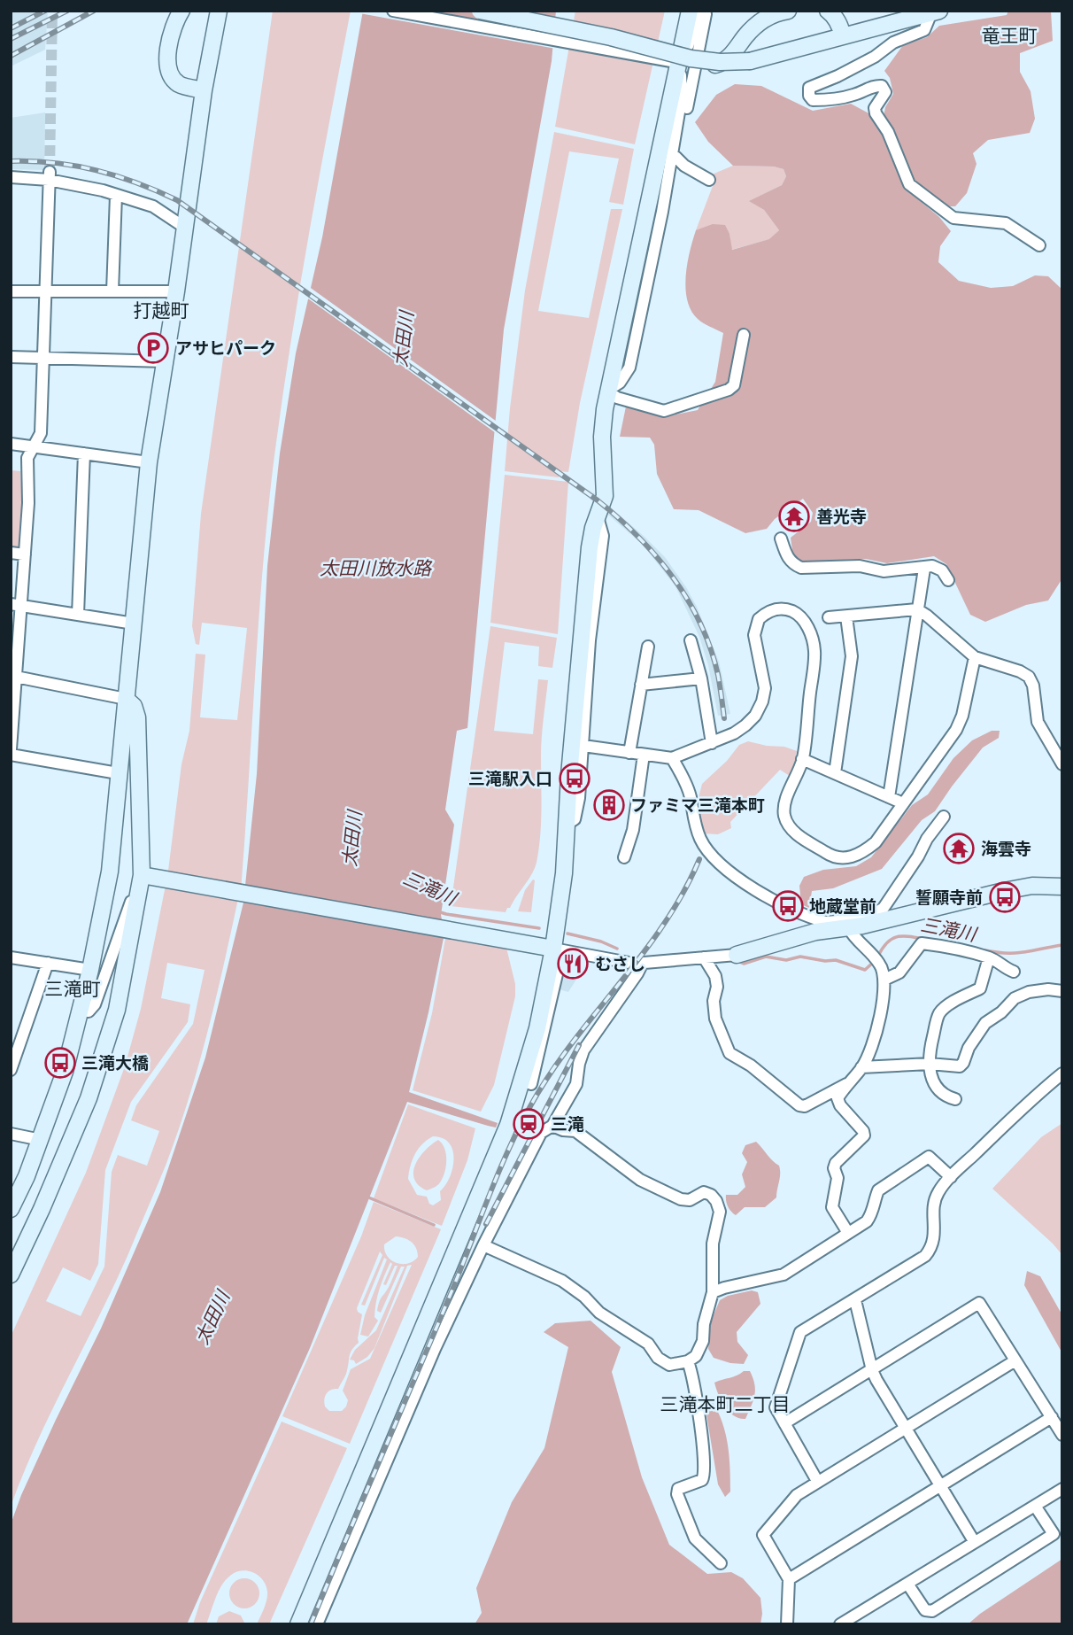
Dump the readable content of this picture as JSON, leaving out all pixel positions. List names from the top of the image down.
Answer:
{
  "districts": [
    "竜王町",
    "打越町",
    "三滝町",
    "三滝本町二丁目"
  ],
  "water": ["太田川", "太田川放水路", "三滝川"],
  "places": {
    "parking": ["アサヒパーク"],
    "temple": ["善光寺", "海雲寺"],
    "bus stop": [
      "三滝駅入口",
      "誓願寺前",
      "地蔵堂前",
      "三滝大橋"
    ],
    "building": ["ファミマ三滝本町"],
    "restaurant": ["むさし"],
    "station": ["三滝"]
  }
}
